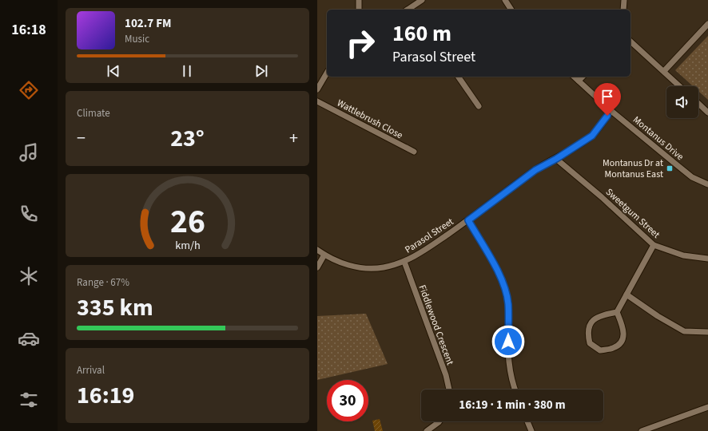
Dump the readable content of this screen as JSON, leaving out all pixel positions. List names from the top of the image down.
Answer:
{
  "streets": {
    "street": [
      "Wattlebrush Close",
      "Montanus Drive",
      "Sweetgum Street",
      "Parasol Street",
      "Fiddlewood Crescent"
    ]
  },
  "crossings": [
    ["Montanus Drive", "Parasol Street"],
    ["Sweetgum Street", "Parasol Street"],
    ["Parasol Street", "Fiddlewood Crescent"]
  ],
  "places": {
    "transit": ["Montanus Dr at Montanus East"]
  },
  "page": {
    "tabs": "16:18",
    "turn": ["160 m", "Parasol Street"],
    "song": ["102.7 FM", "Music"],
    "tile": [
      "Climate",
      ["Range · 67%", "335 km"],
      ["Arrival", "16:19"]
    ],
    "heat": ["−", "23°", "+"],
    "limit": "30",
    "trip": "16:19 · 1 min · 380 m",
    "gauge": ["26", "km/h"]
  }
}
